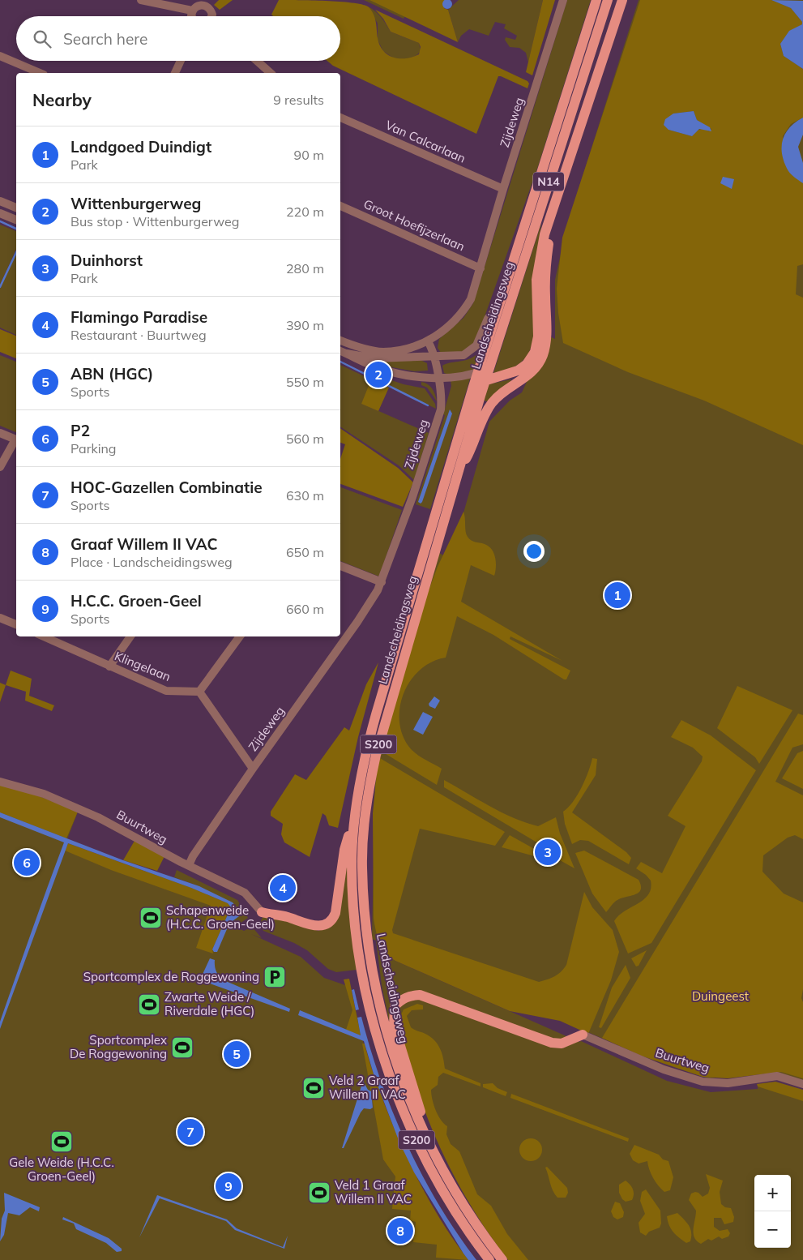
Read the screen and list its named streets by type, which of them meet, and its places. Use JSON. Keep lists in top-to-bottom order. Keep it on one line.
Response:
{"streets":{"main road":["N14","Landscheidingsweg","S200"],"street":["Zijdeweg","Van Calcarlaan","Groot Hoefijzerlaan","Klingelaan","Buurtweg"]},"crossings":[["Zijdeweg","Van Calcarlaan"],["Zijdeweg","Groot Hoefijzerlaan"],["Zijdeweg","Buurtweg"],["N14","Landscheidingsweg"]],"parks":["Duingeest"],"places":{"sports":["Schapenweide (H.C.C. Groen-Geel)","Zwarte Weide / Riverdale (HGC)","Sportcomplex De Roggewoning","Veld 2 Graaf Willem II VAC","Gele Weide (H.C.C. Groen-Geel)","Veld 1 Graaf Willem II VAC"],"parking":["Sportcomplex de Roggewoning"]},"page":{"search":"Search here","heading":["Nearby","9 results"],"list":[{"mark":"1","name":"Landgoed Duindigt","note":"Park","value":"90 m"},{"mark":"2","name":"Wittenburgerweg","note":"Bus stop · Wittenburgerweg","value":"220 m"},{"mark":"3","name":"Duinhorst","note":"Park","value":"280 m"},{"mark":"4","name":"Flamingo Paradise","note":"Restaurant · Buurtweg","value":"390 m"},{"mark":"5","name":"ABN (HGC)","note":"Sports","value":"550 m"},{"mark":"6","name":"P2","note":"Parking","value":"560 m"},{"mark":"7","name":"HOC-Gazellen Combinatie","note":"Sports","value":"630 m"},{"mark":"8","name":"Graaf Willem II VAC","note":"Place · Landscheidingsweg","value":"650 m"},{"mark":"9","name":"H.C.C. Groen-Geel","note":"Sports","value":"660 m"}],"pins":["2","1","3","6","4","5","7","9","8"],"map_buttons":["+","−"]}}
